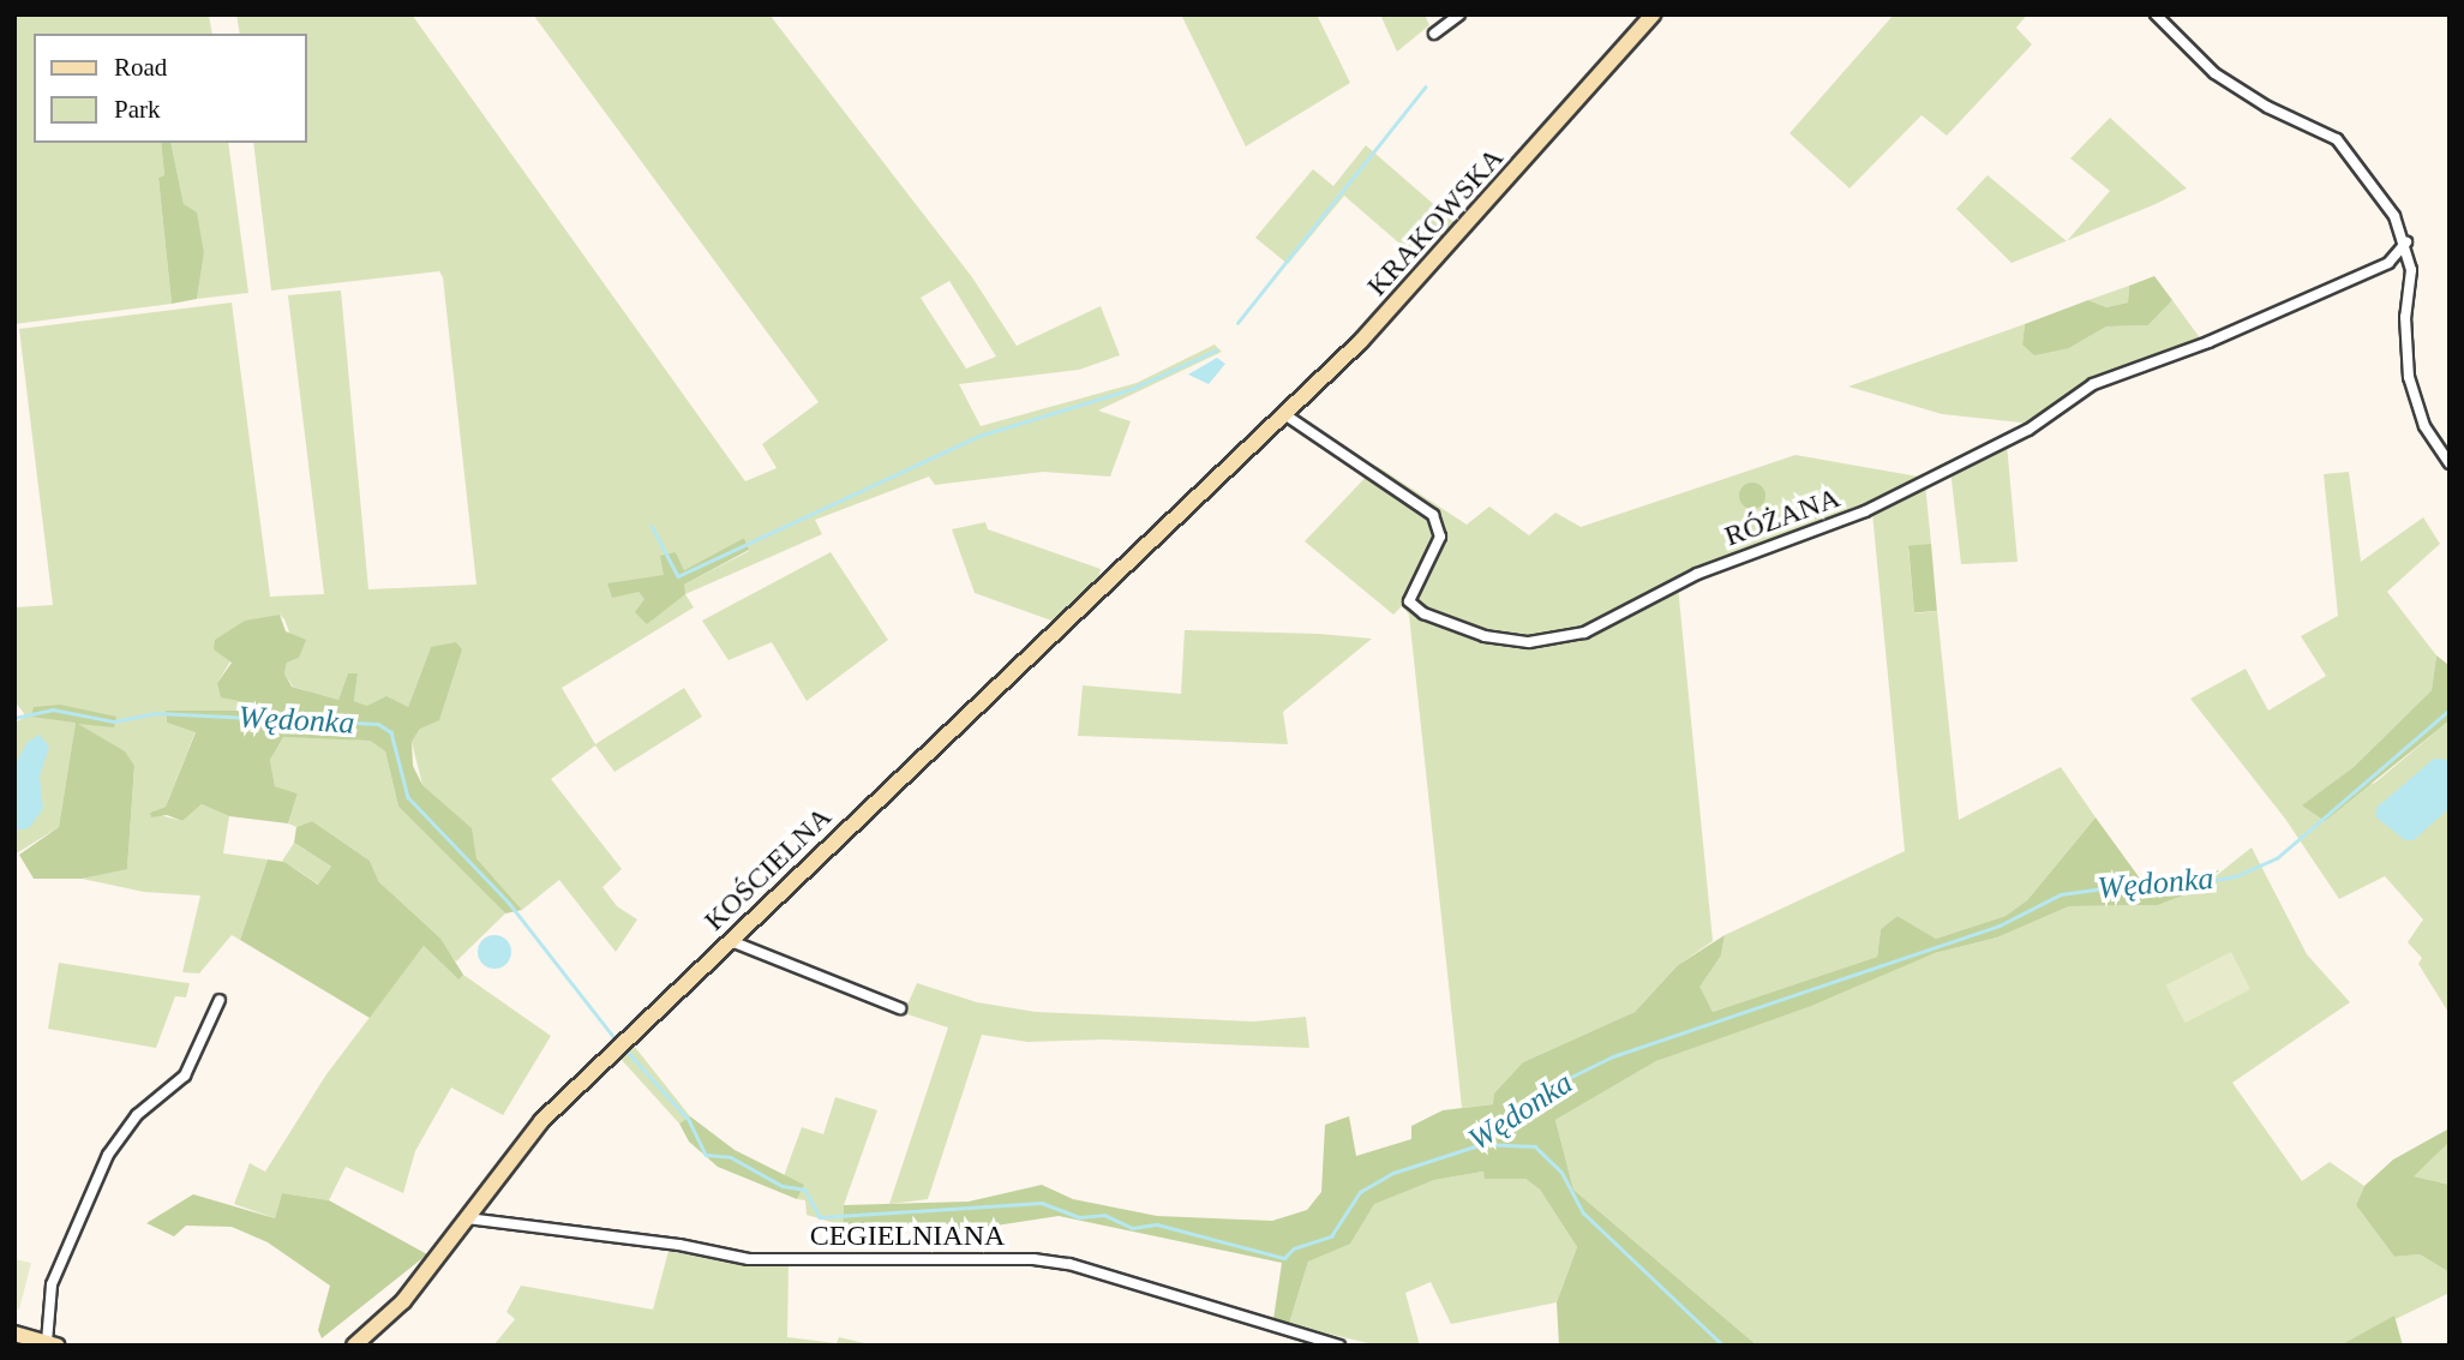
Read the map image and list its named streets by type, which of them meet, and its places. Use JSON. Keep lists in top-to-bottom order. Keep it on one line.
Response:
{"streets":{"street":["KRAKOWSKA","RÓŻANA","KOŚCIELNA","CEGIELNIANA"]},"crossings":[["KRAKOWSKA","RÓŻANA"],["KRAKOWSKA","KOŚCIELNA"],["KOŚCIELNA","CEGIELNIANA"]],"water":["Wędonka"],"legend":["Road","Park"]}
